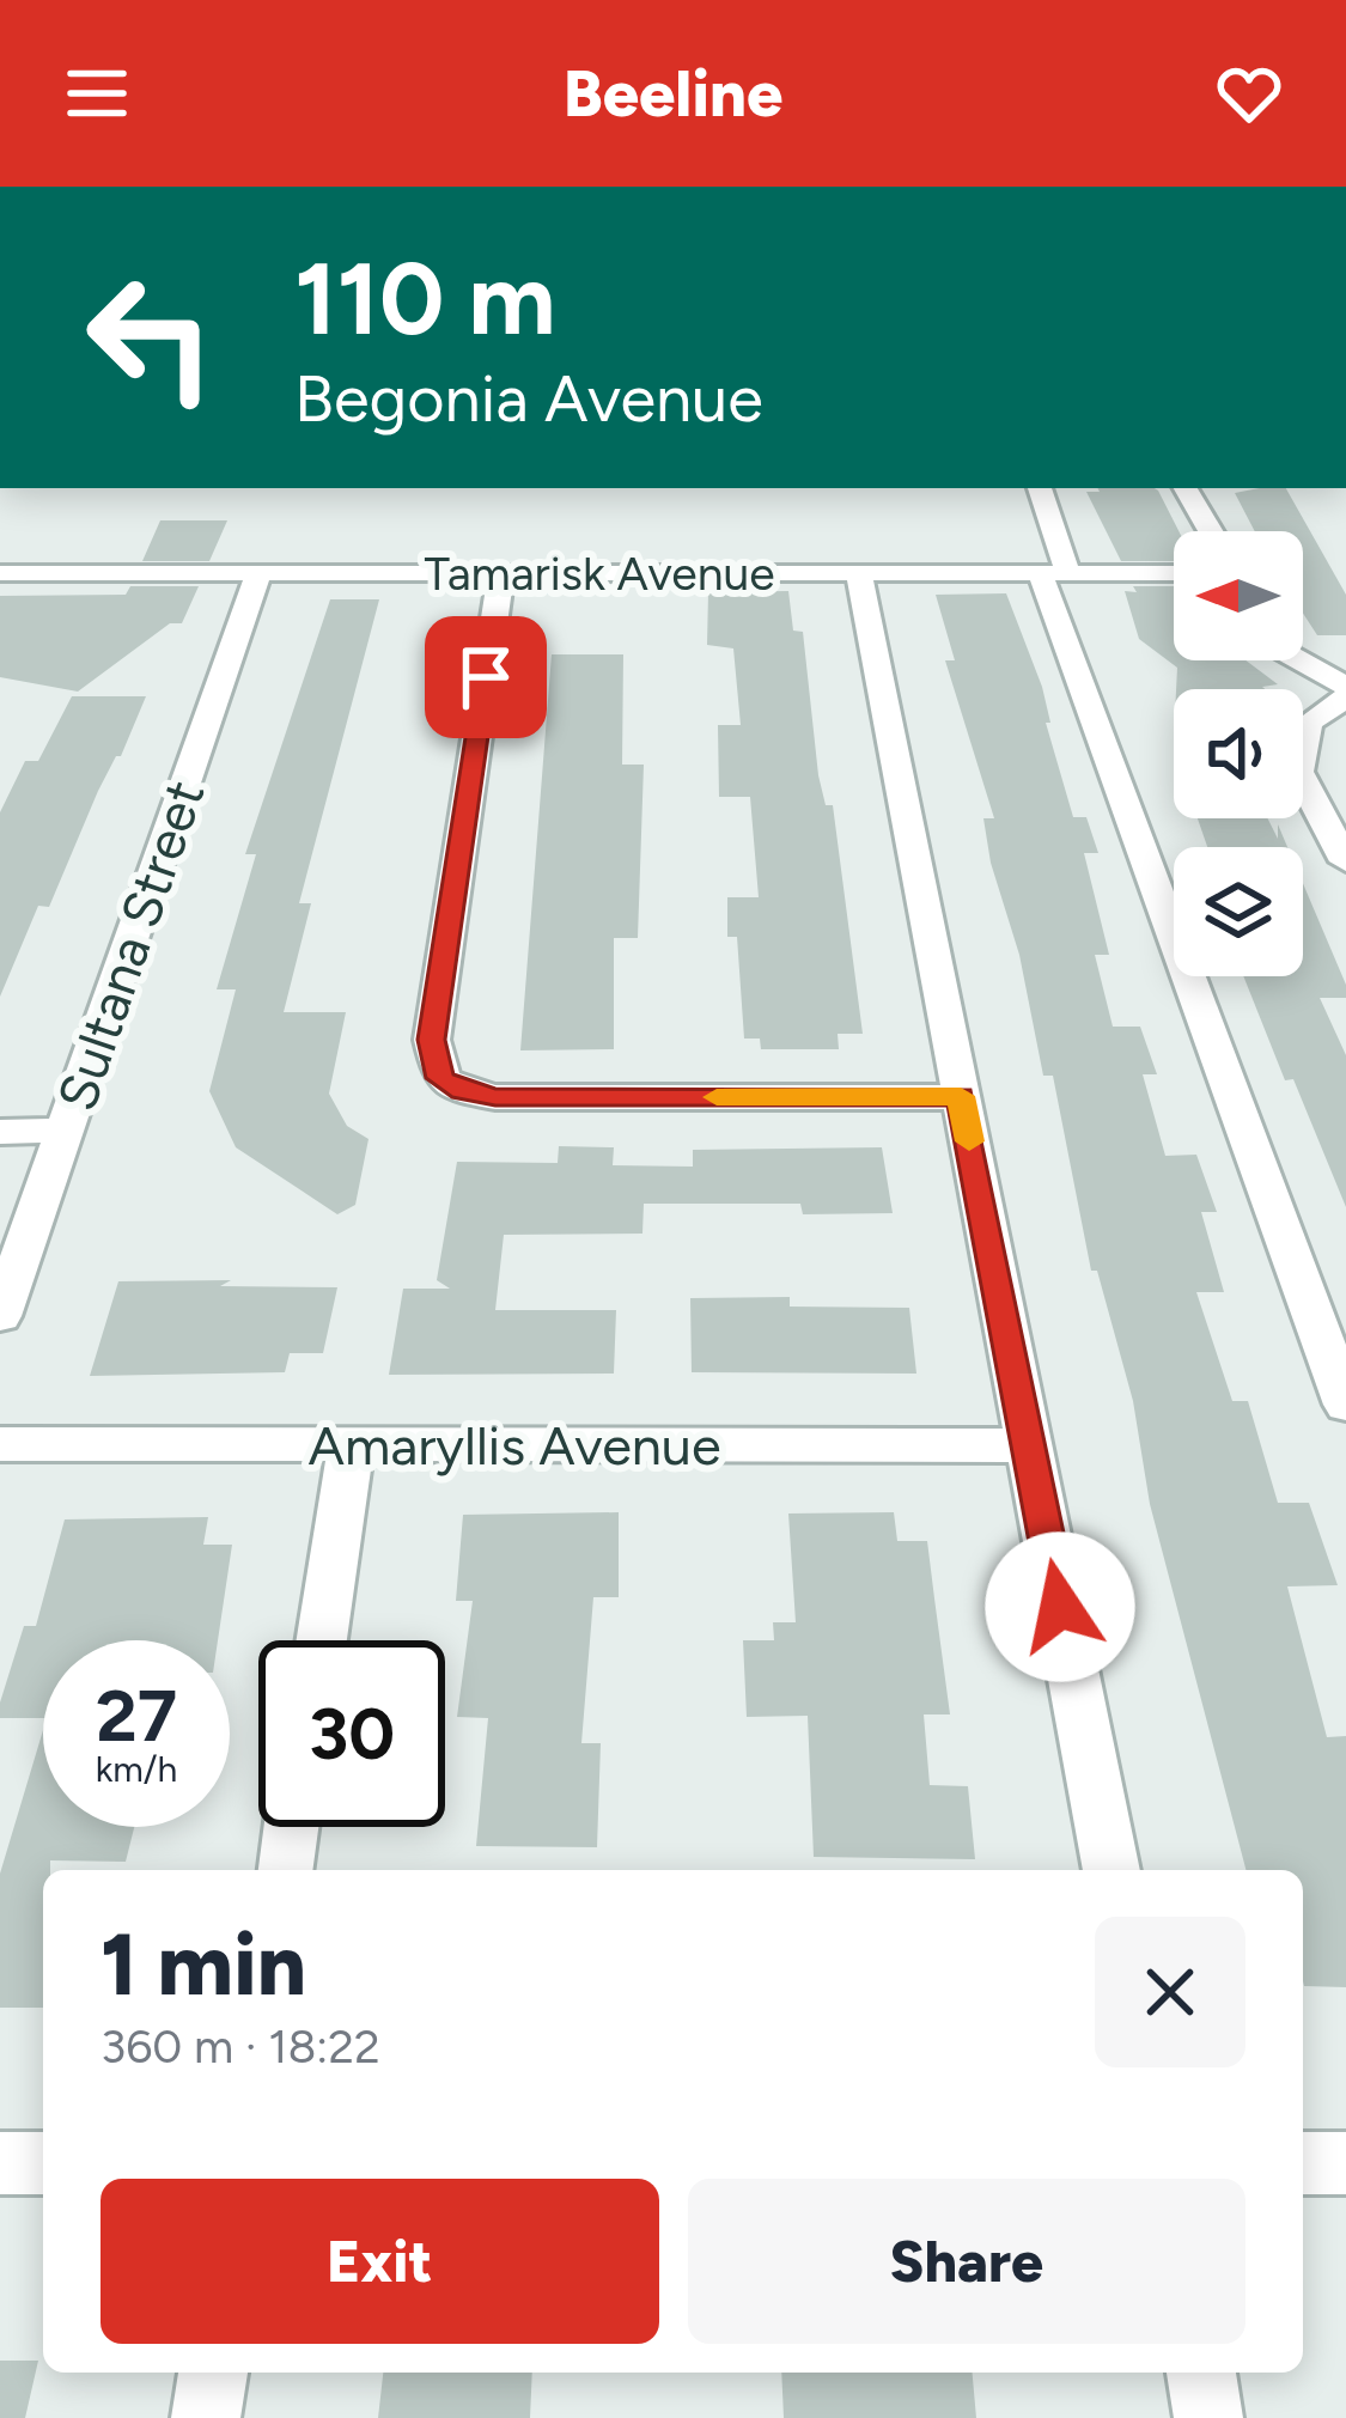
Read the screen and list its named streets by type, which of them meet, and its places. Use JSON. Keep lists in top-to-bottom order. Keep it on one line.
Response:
{"streets":{"street":["Tamarisk Avenue","Sultana Street","Amaryllis Avenue"]},"crossings":[["Tamarisk Avenue","Sultana Street"]],"north":"left","page":{"header":"Beeline","turn":["110 m","Begonia Avenue"],"speed":"27 km/h","limit":"30","heading":["1 min","360 m · 18:22"],"buttons":["Exit","Share"]}}
